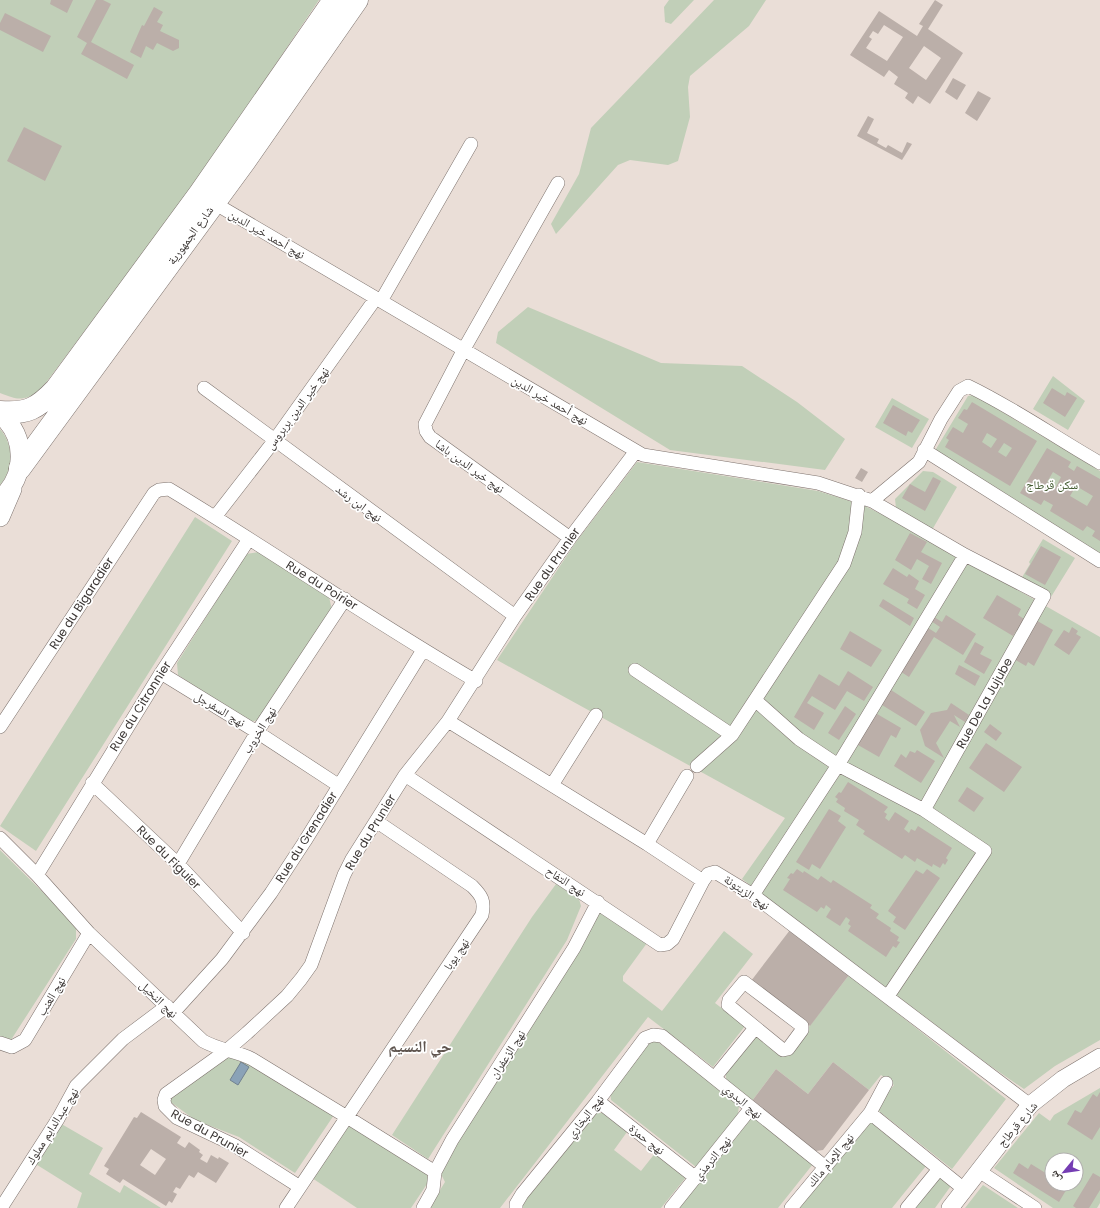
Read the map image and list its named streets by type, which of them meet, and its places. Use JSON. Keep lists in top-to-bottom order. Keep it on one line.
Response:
{"streets":{"highway":["شارع الجمهورية"],"street":["نهج أحمد خير الدين","نهج خير الدين بربروس","نهج خير الدين باشا","نهج ابن رشد","Rue du Prunier","Rue du Poirier","Rue du Bigaradier","Rue De La Jujube","Rue du Citronnier","نهج السفرجل","نهج الخروب","Rue du Grenadier","Rue du Figuier","نهج التفاح","نهج الزيتونة","نهج يوبا","نهج العنب","نهج النخيل","نهج الزعفران","نهج البدوي","نهج البخاري","شارع قرطاج","نهج عبدالدايم مملوك","نهج حمزة","نهج الترمذي","نهج الإمام مالك"]},"crossings":[["نهج أحمد خير الدين","شارع الجمهورية"],["نهج أحمد خير الدين","نهج خير الدين بربروس"],["نهج أحمد خير الدين","نهج خير الدين باشا"],["نهج أحمد خير الدين","Rue du Prunier"],["نهج أحمد خير الدين","Rue De La Jujube"],["نهج خير الدين بربروس","نهج ابن رشد"],["نهج خير الدين بربروس","Rue du Poirier"],["نهج خير الدين باشا","Rue du Prunier"],["نهج ابن رشد","Rue du Prunier"],["Rue du Prunier","Rue du Poirier"],["Rue du Prunier","نهج التفاح"],["Rue du Prunier","نهج يوبا"],["Rue du Prunier","نهج النخيل"],["Rue du Poirier","Rue du Bigaradier"],["Rue du Poirier","Rue du Citronnier"],["Rue du Poirier","نهج الخروب"],["Rue du Poirier","Rue du Grenadier"],["Rue du Citronnier","نهج السفرجل"],["Rue du Citronnier","Rue du Figuier"],["Rue du Citronnier","نهج النخيل"],["نهج السفرجل","نهج الخروب"],["نهج السفرجل","Rue du Grenadier"],["نهج الخروب","Rue du Figuier"],["Rue du Grenadier","Rue du Figuier"],["Rue du Grenadier","نهج النخيل"],["Rue du Grenadier","نهج عبدالدايم مملوك"],["نهج التفاح","نهج الزيتونة"],["نهج التفاح","نهج الزعفران"],["نهج الزيتونة","شارع قرطاج"],["نهج يوبا","نهج النخيل"],["نهج العنب","نهج النخيل"],["نهج النخيل","نهج عبدالدايم مملوك"],["نهج البدوي","نهج البخاري"],["نهج البدوي","نهج الترمذي"],["نهج البدوي","نهج الإمام مالك"],["نهج البخاري","نهج حمزة"],["نهج حمزة","نهج الترمذي"]],"districts":["حي النسيم"],"parks":["سكن قرطاج"],"north":"bottom left"}
